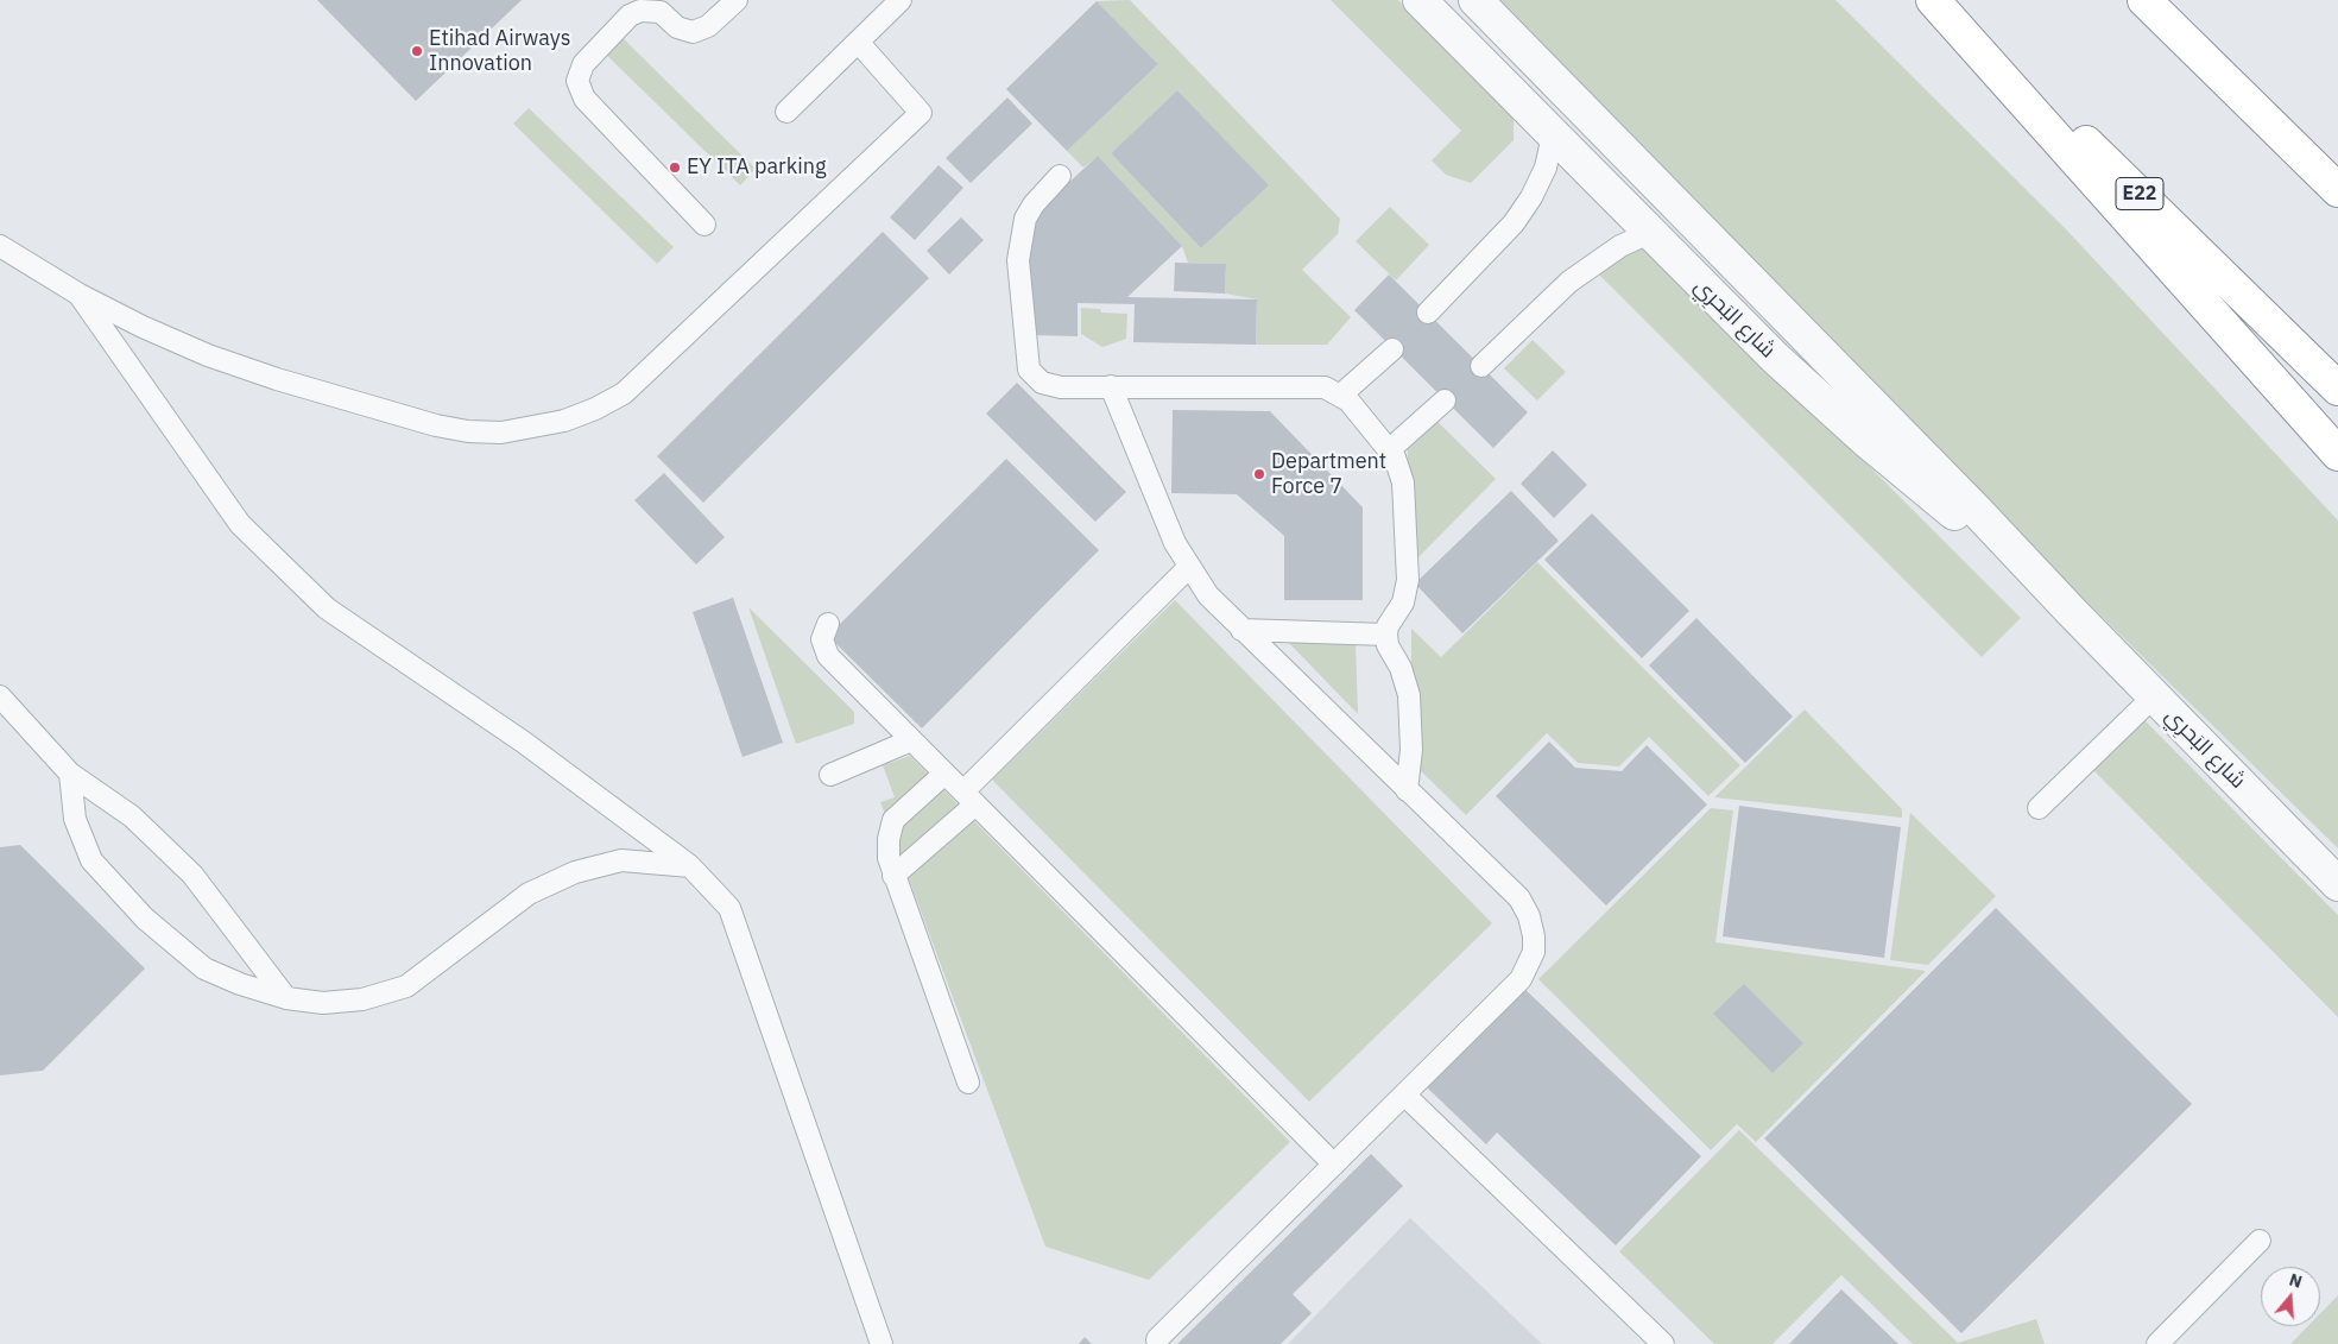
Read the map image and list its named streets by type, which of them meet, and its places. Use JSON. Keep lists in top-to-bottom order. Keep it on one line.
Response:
{"streets":{"highway":["E22"],"street":["شارع البَحرِي"]},"places":["Etihad Airways Innovation","EY ITA parking","Department Force 7"],"north":"top"}
